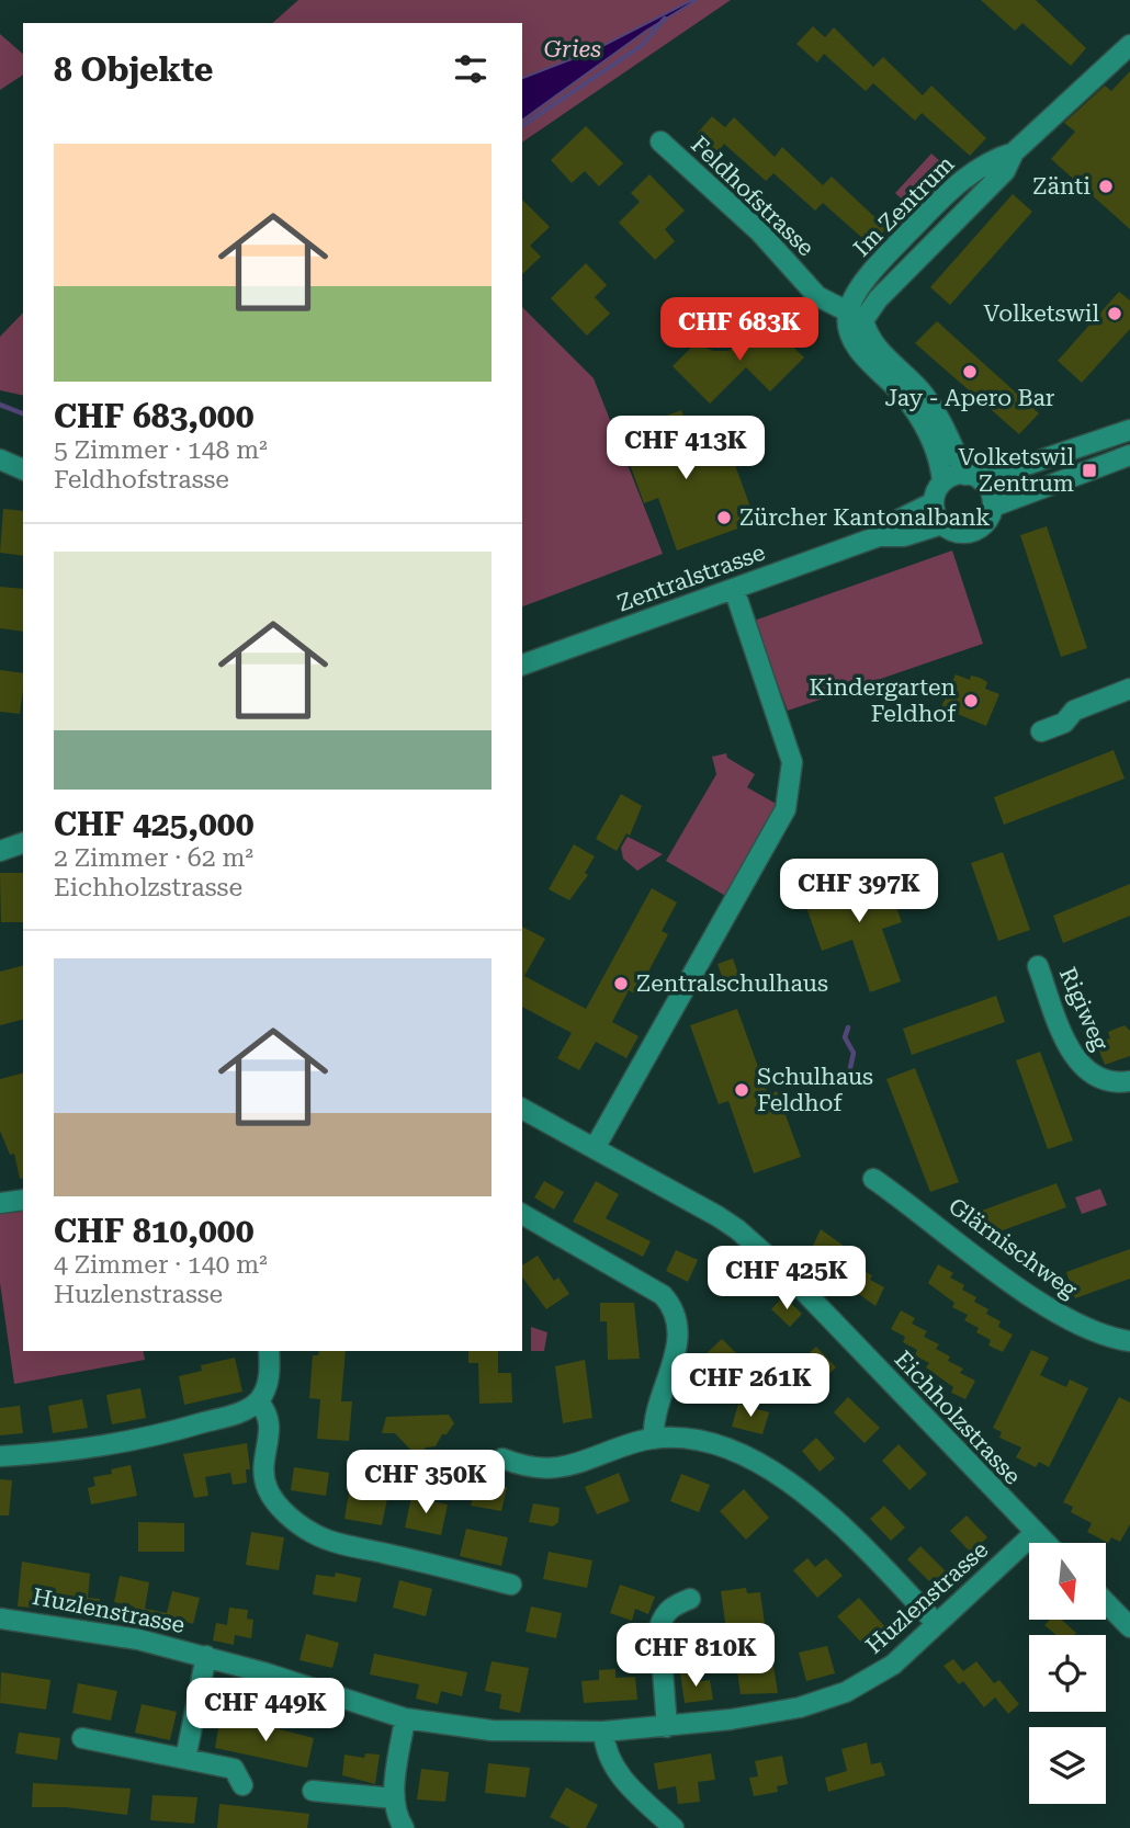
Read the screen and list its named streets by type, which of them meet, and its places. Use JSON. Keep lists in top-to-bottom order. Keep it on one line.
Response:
{"streets":{"street":["Feldhofstrasse","Im Zentrum","Zentralstrasse","Rigiweg","Glärnischweg","Eichholzstrasse","Huzlenstrasse"]},"crossings":[["Feldhofstrasse","Im Zentrum"],["Feldhofstrasse","Zentralstrasse"],["Eichholzstrasse","Huzlenstrasse"]],"parks":["Gries"],"places":{"other":["Zänti","Volketswil","Jay - Apero Bar","Zürcher Kantonalbank","Kindergarten Feldhof","Zentralschulhaus","Schulhaus Feldhof"],"transit":["Volketswil Zentrum"]},"north":"bottom","page":{"heading":"8 Objekte","list":[{"name":"CHF 683,000","note":"5 Zimmer · 148 m² · Feldhofstrasse"},{"name":"CHF 425,000","note":"2 Zimmer · 62 m² · Eichholzstrasse"},{"name":"CHF 810,000","note":"4 Zimmer · 140 m² · Huzlenstrasse"}],"price":["CHF 683K","CHF 413K","CHF 397K","CHF 425K","CHF 261K","CHF 350K","CHF 810K","CHF 449K"]}}
